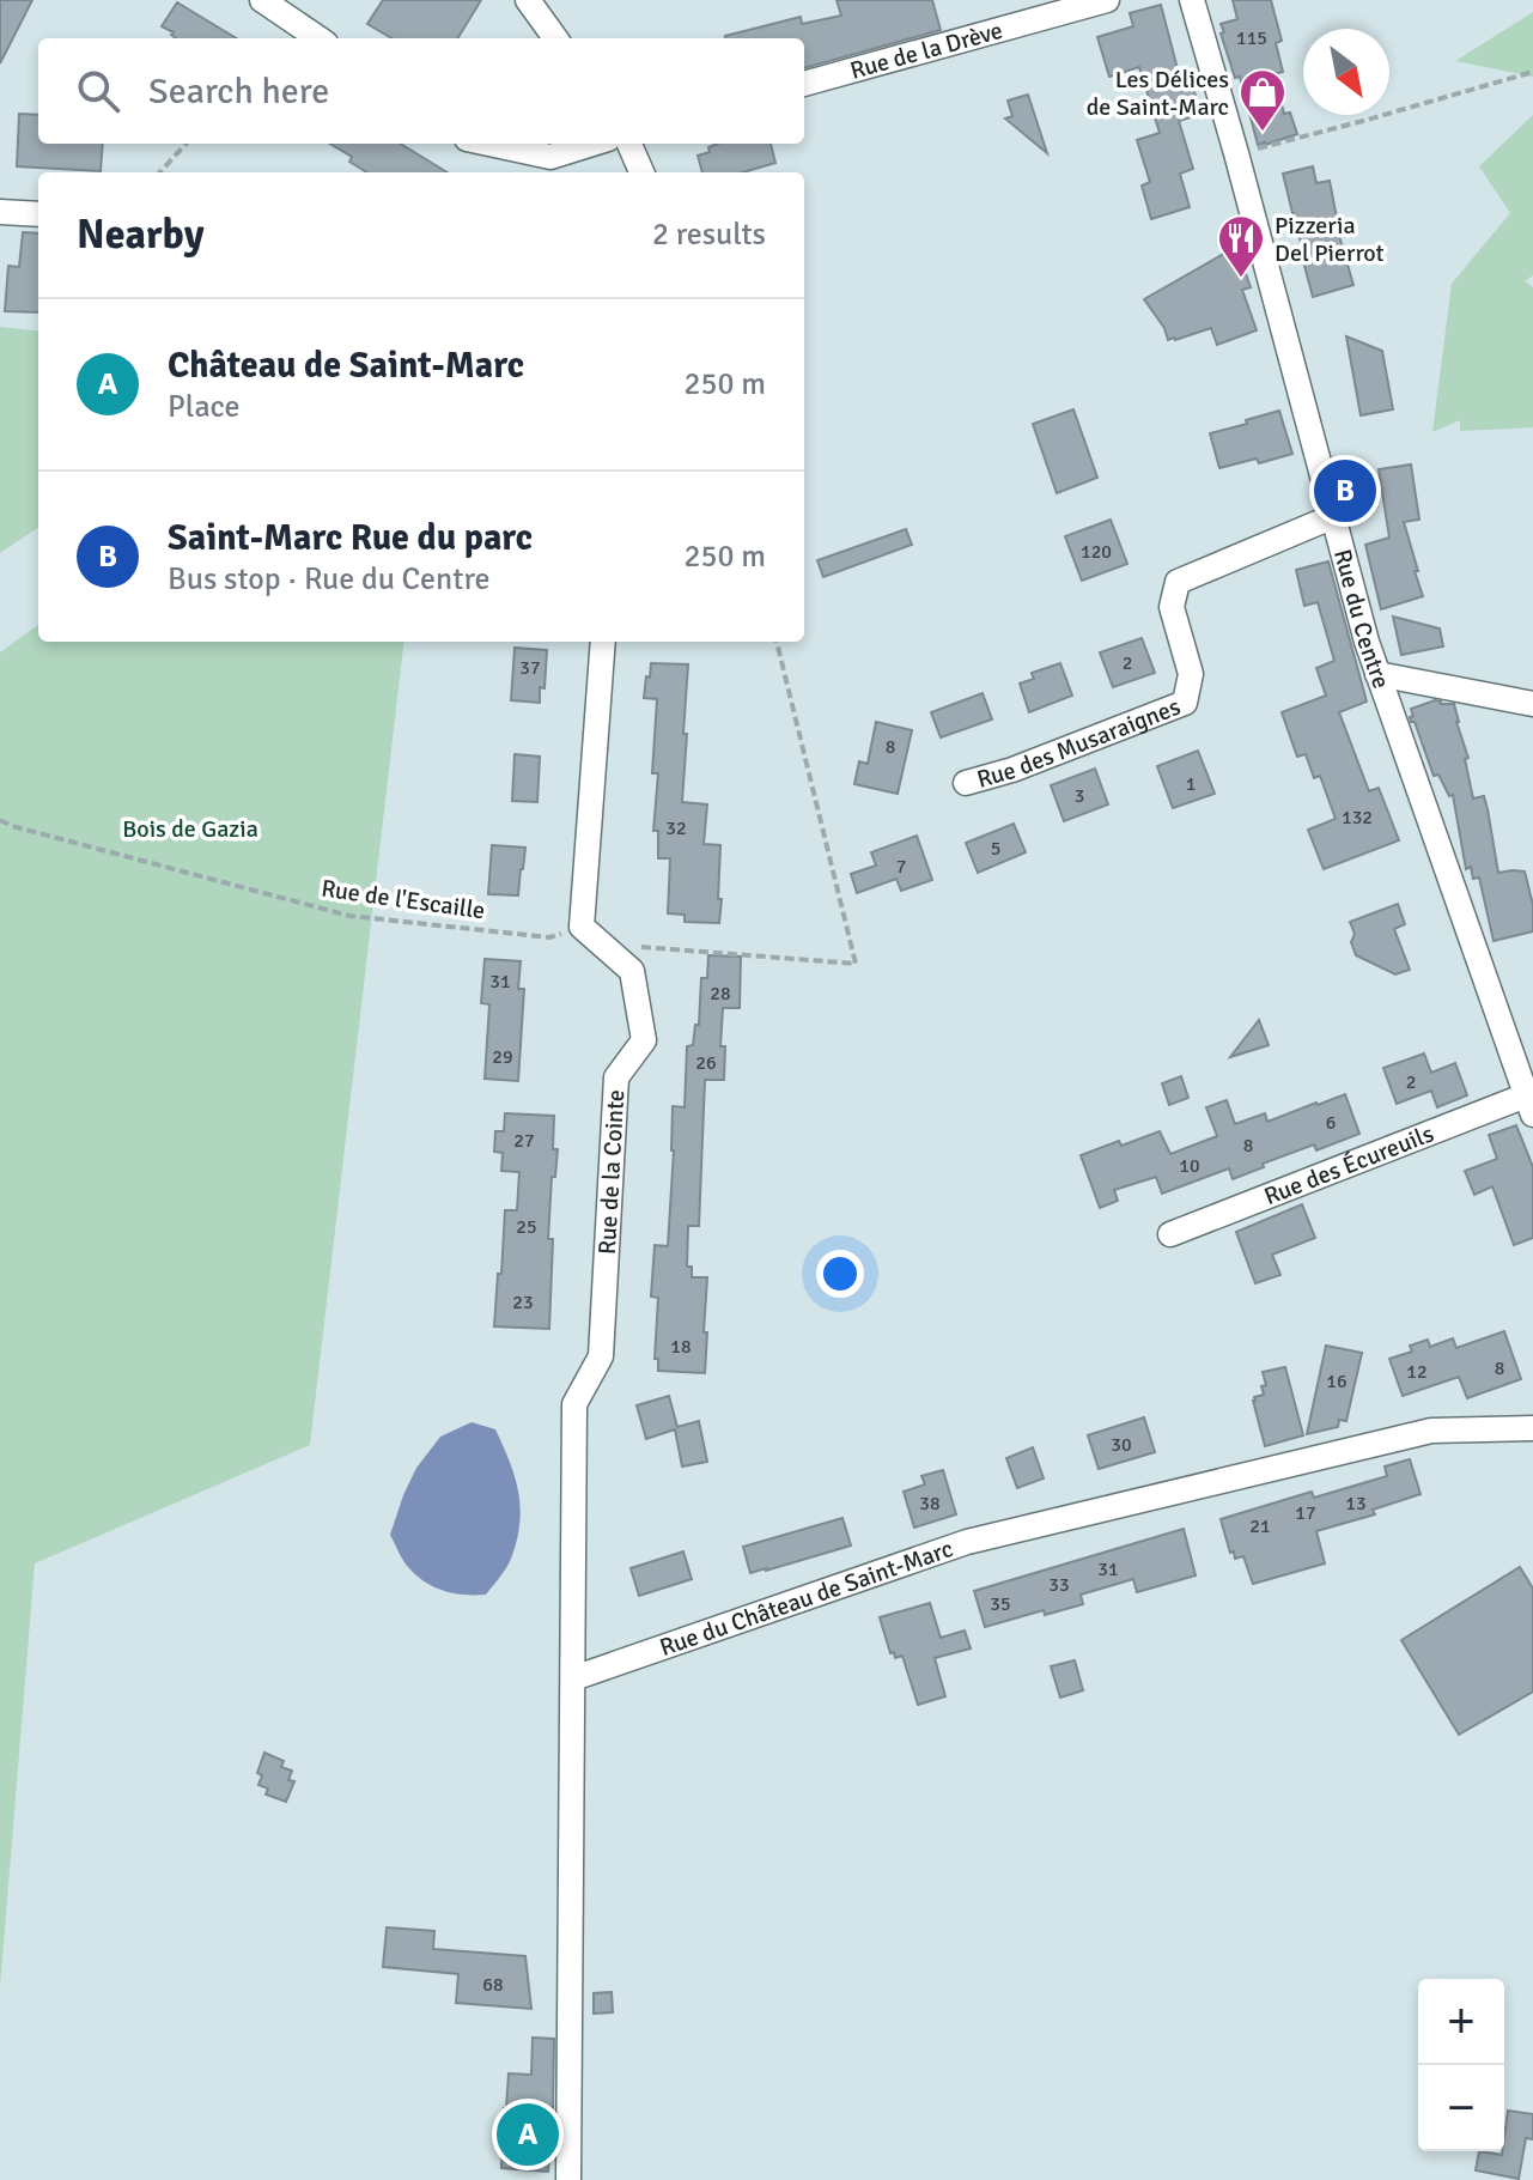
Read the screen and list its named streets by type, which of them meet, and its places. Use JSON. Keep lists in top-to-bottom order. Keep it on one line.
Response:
{"streets":{"street":["Rue de la Drève","Rue du Centre","Rue des Musaraignes","Rue des Écureuils","Rue de la Cointe","Rue du Château de Saint-Marc"],"path":["Rue de l'Escaille"]},"crossings":[["Rue du Centre","Rue des Musaraignes"],["Rue du Centre","Rue des Écureuils"],["Rue de l'Escaille","Rue de la Cointe"],["Rue de la Cointe","Rue du Château de Saint-Marc"]],"parks":["Bois de Gazia"],"places":{"shop":["Les Délices de Saint-Marc"],"restaurant":["Pizzeria Del Pierrot"]},"house_numbers":["115","120","2","37","8","1","3","132","32","5","7","31","28","29","26","2","6","27","8","10","25","23","18","8","12","16","30","38","13","17","21","31","33","35","68"],"north":"bottom right","page":{"search":"Search here","heading":["Nearby","2 results"],"list":[{"mark":"A","name":"Château de Saint-Marc","note":"Place","value":"250 m"},{"mark":"B","name":"Saint-Marc Rue du parc","note":"Bus stop · Rue du Centre","value":"250 m"}],"pins":["B","A"],"map_buttons":["+","−"]}}
